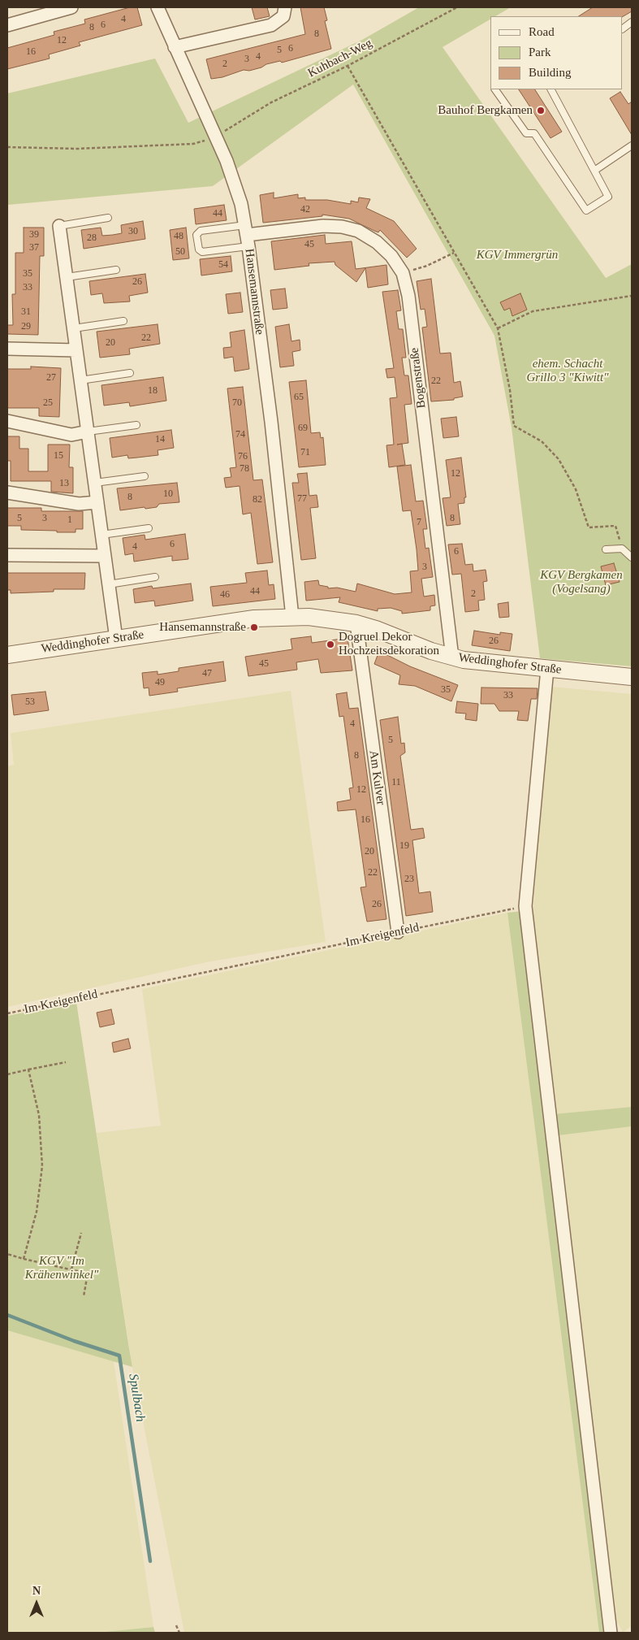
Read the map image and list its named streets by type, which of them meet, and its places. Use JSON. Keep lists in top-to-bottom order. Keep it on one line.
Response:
{"streets":{"street":["Hansemannstraße","Bogenstraße","Weddinghofer Straße","Am Kulver"],"path":["Kuhbach-Weg","Im Kreigenfeld"]},"crossings":[["Hansemannstraße","Bogenstraße"],["Hansemannstraße","Weddinghofer Straße"],["Bogenstraße","Weddinghofer Straße"],["Weddinghofer Straße","Am Kulver"],["Am Kulver","Im Kreigenfeld"]],"water":["Spulbach"],"parks":["KGV Immergrün","ehem. Schacht Grillo 3 \"Kiwitt\"","KGV Bergkamen (Vogelsang)","KGV \"Im Krähenwinkel\""],"places":["Bauhof Bergkamen","Hansemannstraße","Dogruel Dekor Hochzeitsdekoration"],"house_numbers":["4","6","8","8","12","6","5","16","4","3","2","42","44","30","39","48","28","45","37","50","54","35","26","33","31","29","22","20","27","22","18","65","25","70","69","74","14","71","15","76","78","12","13","10","8","77","82","5","3","8","1","7","6","4","6","3","44","2","46","26","45","47","49","35","33","53","4","5","8","11","12","16","19","20","22","23","26"],"legend":["Road","Park","Building"],"north":"top"}
